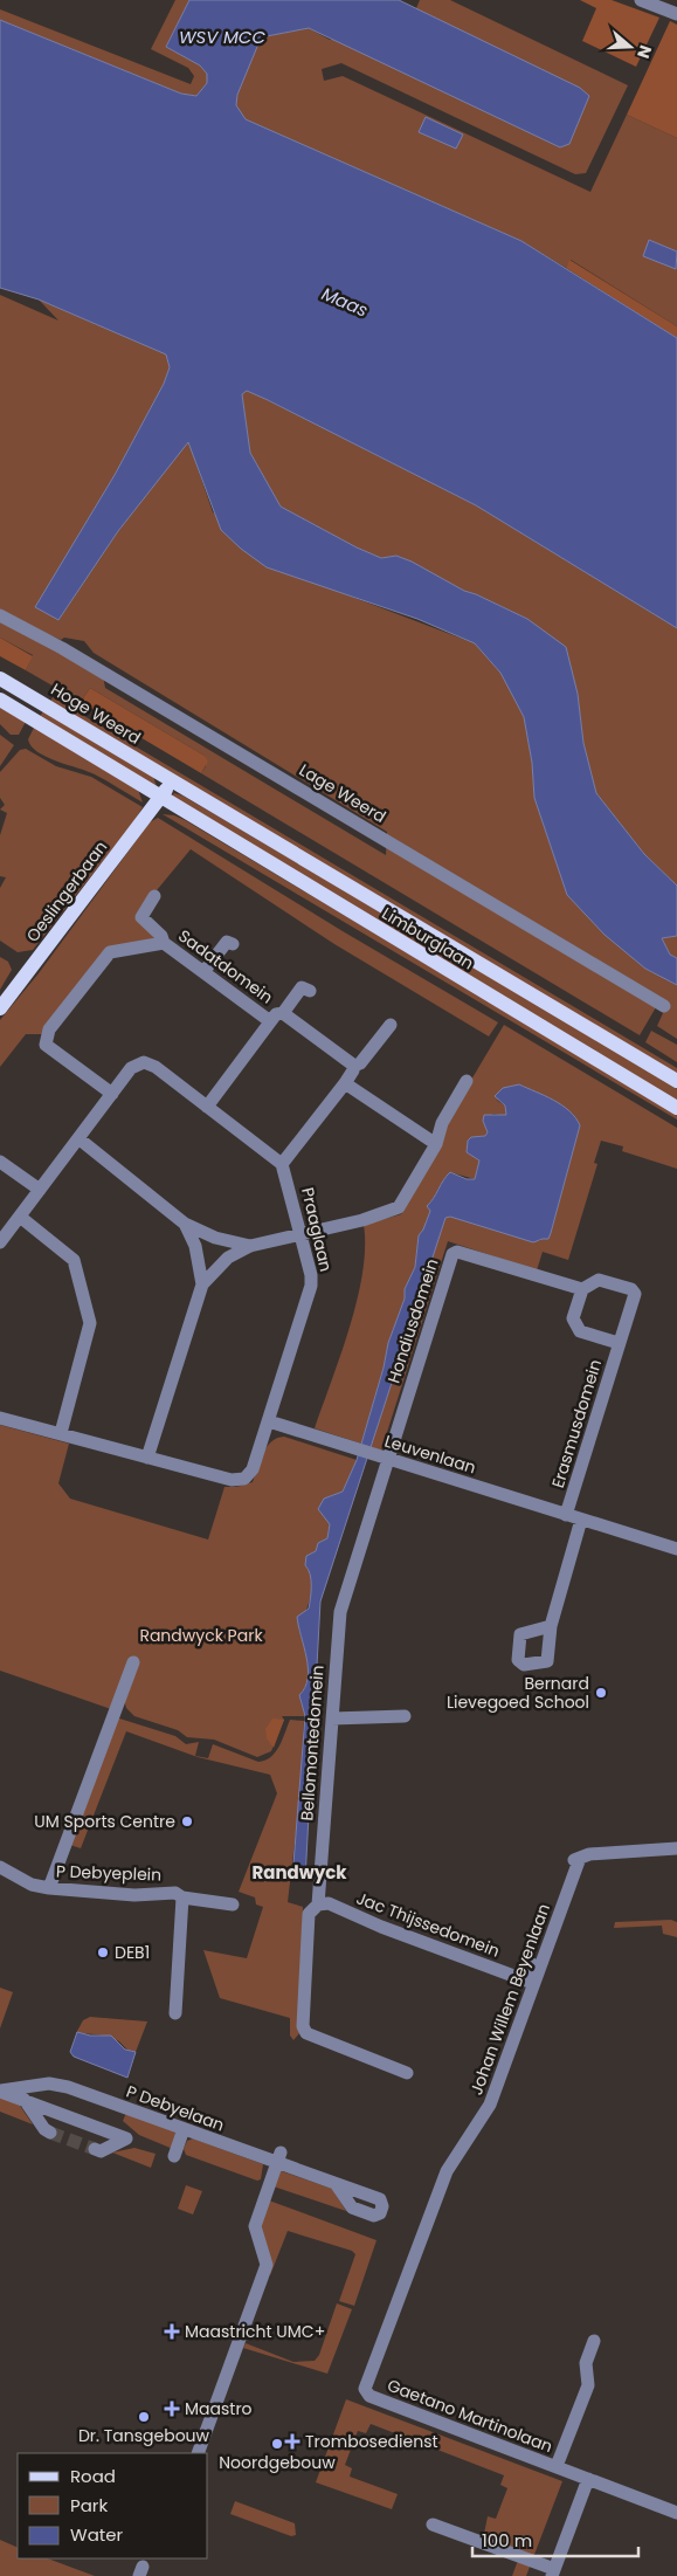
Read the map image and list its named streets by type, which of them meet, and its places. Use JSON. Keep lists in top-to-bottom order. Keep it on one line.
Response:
{"streets":{"main road":["Hoge Weerd","Oeslingerbaan","Limburglaan"],"street":["Lage Weerd","Sadatdomein","Praaglaan","Hondiusdomein","Erasmusdomein","Leuvenlaan","Bellomontedomein","P Debyeplein","Jac Thijssedomein","Johan Willem Beyenlaan","P Debyelaan","Gaetano Martinolaan"]},"crossings":[["Hoge Weerd","Oeslingerbaan"],["Hoge Weerd","Limburglaan"],["Oeslingerbaan","Limburglaan"],["Praaglaan","Leuvenlaan"],["Hondiusdomein","Erasmusdomein"],["Hondiusdomein","Leuvenlaan"],["Hondiusdomein","Bellomontedomein"],["Erasmusdomein","Leuvenlaan"],["Leuvenlaan","Bellomontedomein"],["Bellomontedomein","Jac Thijssedomein"],["Jac Thijssedomein","Johan Willem Beyenlaan"],["Johan Willem Beyenlaan","Gaetano Martinolaan"]],"districts":["Randwyck"],"water":["WSV MCC","Maas"],"parks":["Randwyck Park"],"places":{"other":["Bernard Lievegoed School","UM Sports Centre","DEB1","Dr. Tansgebouw","Noordgebouw"],"health":["Maastricht UMC+","Maastro","Trombosedienst"]},"legend":["Road","Park","Water"],"scale_bar":"100 m","north":"right"}
